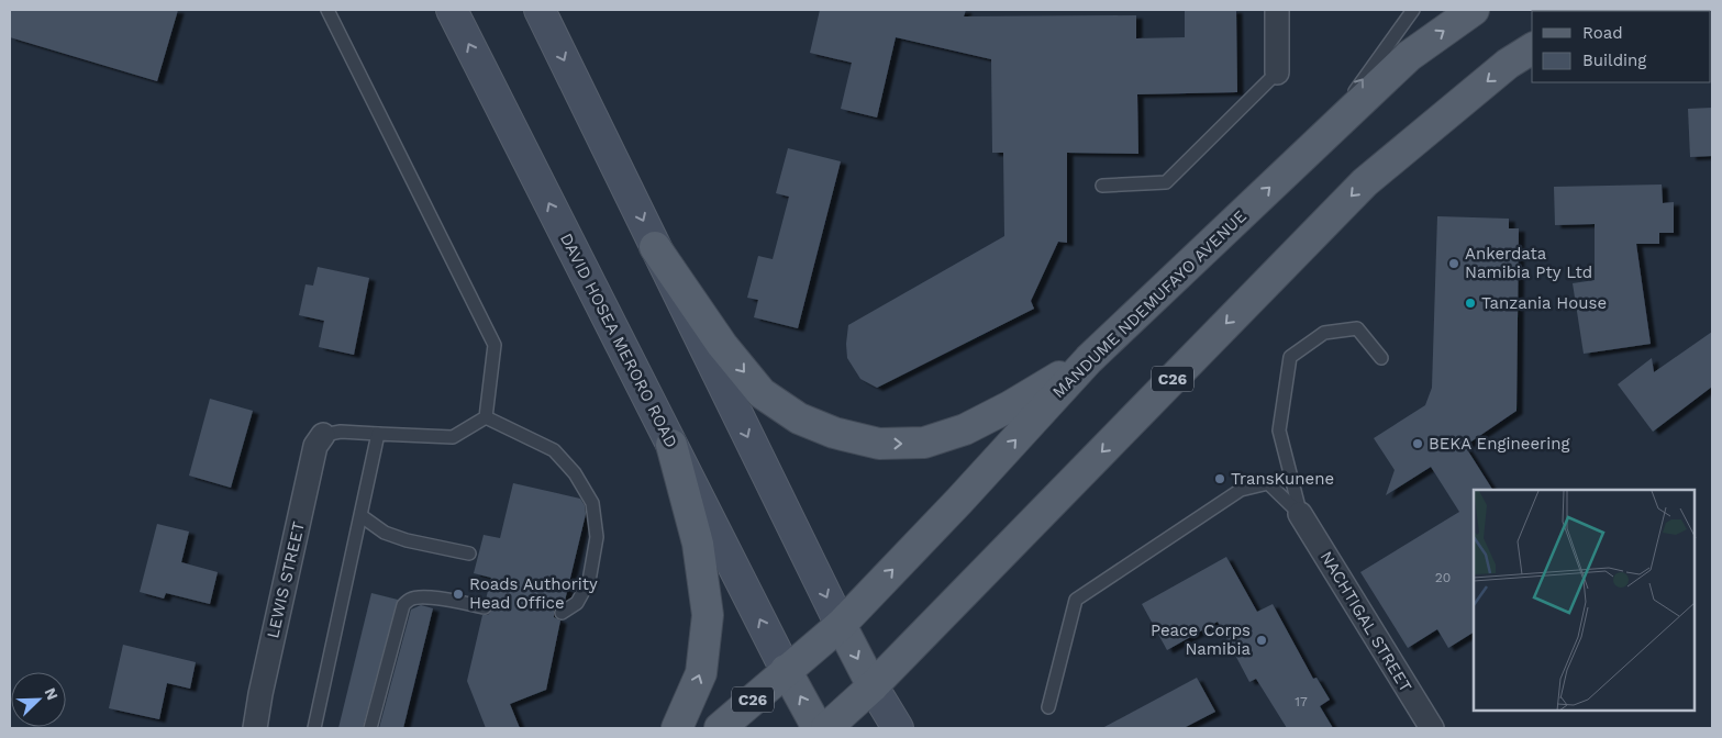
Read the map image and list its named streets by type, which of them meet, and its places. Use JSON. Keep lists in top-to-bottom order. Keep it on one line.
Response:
{"streets":{"main road":["MANDUME NDEMUFAYO AVENUE","DAVID HOSEA MERORO ROAD","C26"],"street":["LEWIS STREET","NACHTIGAL STREET"]},"crossings":[["MANDUME NDEMUFAYO AVENUE","DAVID HOSEA MERORO ROAD"]],"places":["Ankerdata Namibia Pty Ltd","Tanzania House","BEKA Engineering","TransKunene","Roads Authority Head Office","Peace Corps Namibia"],"house_numbers":["20","17"],"legend":["Road","Building"],"north":"top right"}
